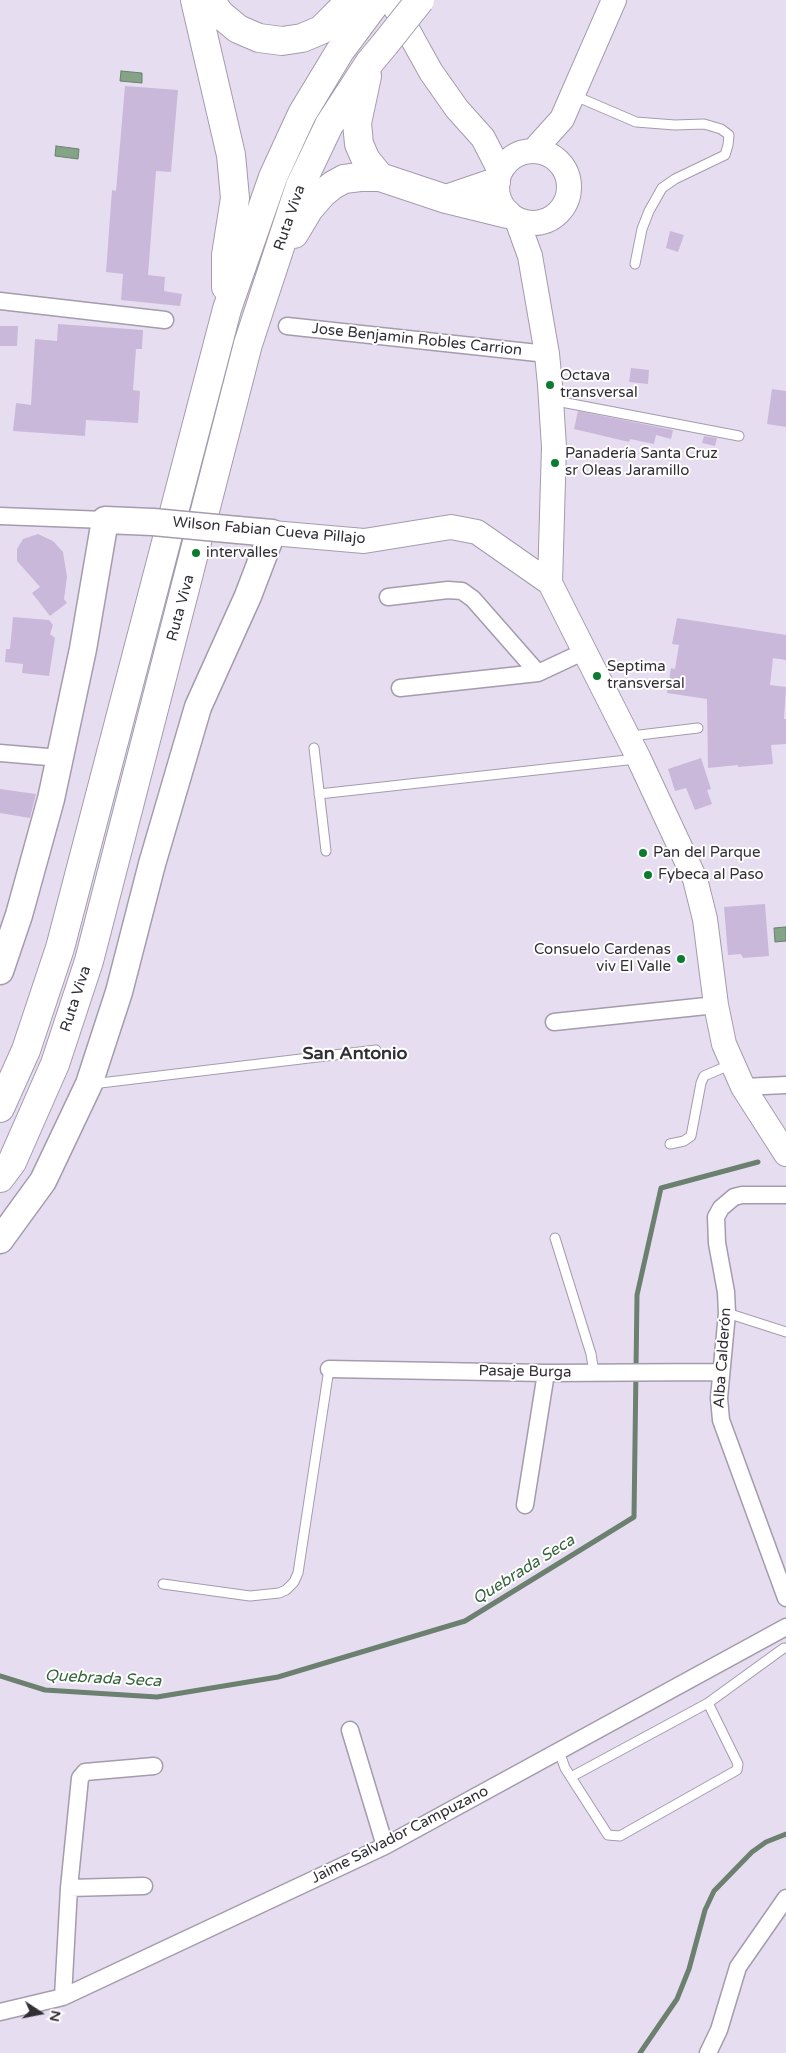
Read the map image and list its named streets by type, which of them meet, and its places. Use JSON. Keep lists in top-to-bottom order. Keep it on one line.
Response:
{"streets":{"highway":["Ruta Viva"],"main road":["Wilson Fabian Cueva Pillajo"],"street":["Jose Benjamin Robles Carrion","Alba Calderón","Pasaje Burga","Jaime Salvador Campuzano"]},"crossings":[["Alba Calderón","Pasaje Burga"]],"districts":["San Antonio"],"water":["Quebrada Seca"],"places":["Octava transversal","Panadería Santa Cruz sr Oleas Jaramillo","intervalles","Septima transversal","Pan del Parque","Fybeca al Paso","Consuelo Cardenas viv El Valle"],"north":"right"}
